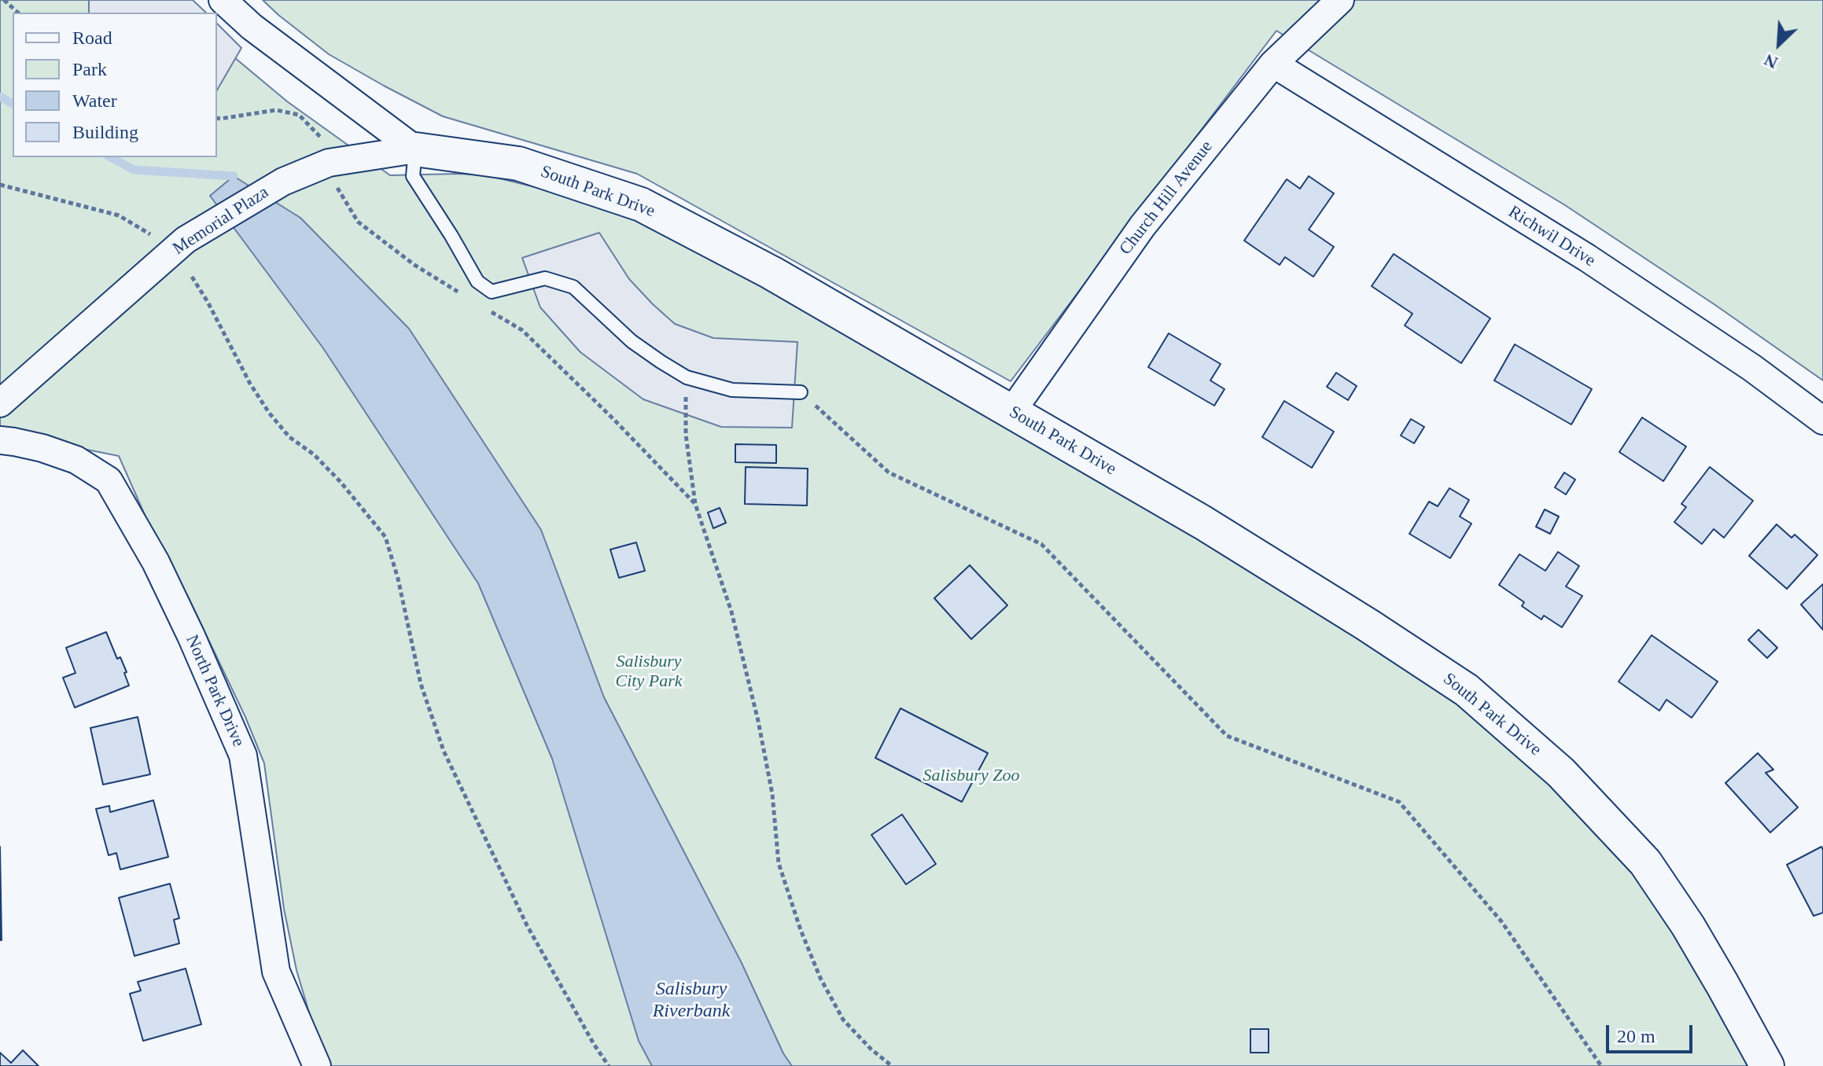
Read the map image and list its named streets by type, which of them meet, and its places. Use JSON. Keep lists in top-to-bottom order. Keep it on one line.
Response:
{"streets":{"street":["South Park Drive","Church Hill Avenue","Memorial Plaza","Richwil Drive","North Park Drive"]},"crossings":[["South Park Drive","Church Hill Avenue"],["South Park Drive","Memorial Plaza"],["Church Hill Avenue","Richwil Drive"]],"water":["Salisbury Riverbank"],"parks":["Salisbury City Park","Salisbury Zoo"],"legend":["Road","Park","Water","Building"],"scale_bar":"20 m","north":"bottom left"}
